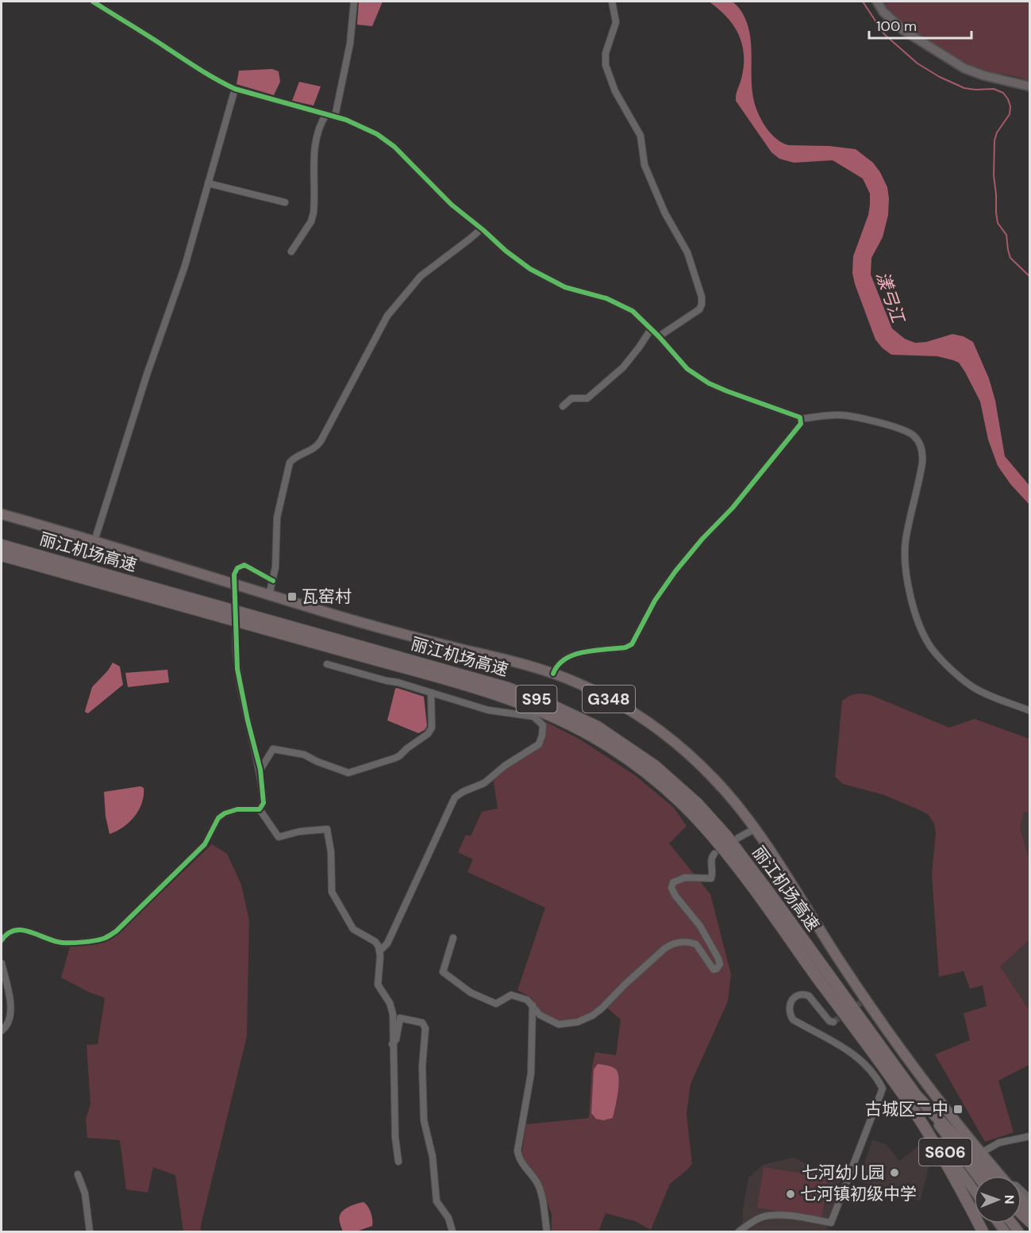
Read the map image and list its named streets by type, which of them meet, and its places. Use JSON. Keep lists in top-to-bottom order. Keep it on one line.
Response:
{"streets":{"highway":["丽江机场高速","S95","G348","S606"]},"crossings":[["丽江机场高速","S606"]],"water":["漾弓江"],"places":{"transit":["瓦窑村","古城区二中"],"other":["七河幼儿园","七河镇初级中学"]},"scale_bar":"100 m","north":"right"}
